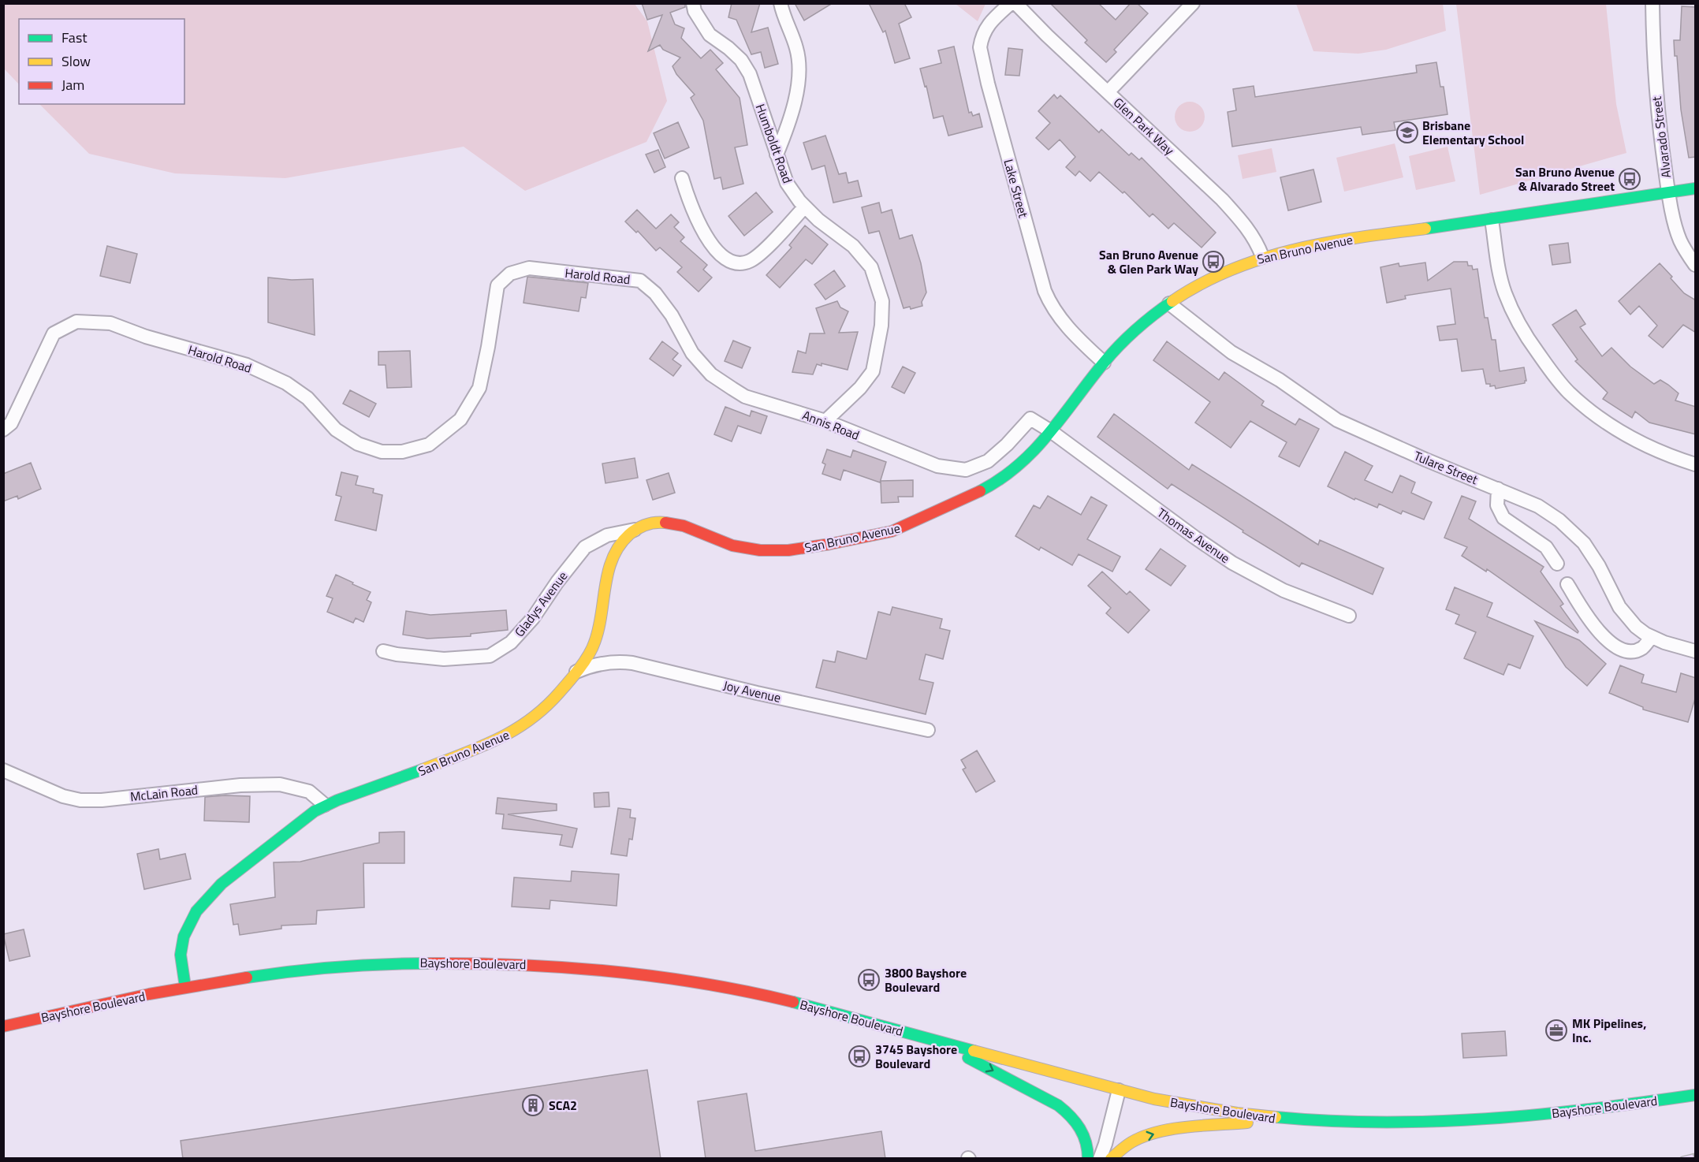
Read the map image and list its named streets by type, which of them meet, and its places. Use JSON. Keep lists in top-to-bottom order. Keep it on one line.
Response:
{"streets":{"main road":["San Bruno Avenue","Bayshore Boulevard"],"street":["Glen Park Way","Alvarado Street","Humboldt Road","Lake Street","Harold Road","Annis Road","Tulare Street","Thomas Avenue","Gladys Avenue","Joy Avenue","McLain Road"]},"crossings":[["Glen Park Way","San Bruno Avenue"],["Alvarado Street","San Bruno Avenue"],["Humboldt Road","Annis Road"],["Lake Street","San Bruno Avenue"],["San Bruno Avenue","Annis Road"],["San Bruno Avenue","Tulare Street"],["San Bruno Avenue","Thomas Avenue"],["San Bruno Avenue","Gladys Avenue"],["San Bruno Avenue","Joy Avenue"],["San Bruno Avenue","McLain Road"],["San Bruno Avenue","Bayshore Boulevard"],["Harold Road","Annis Road"],["Annis Road","Thomas Avenue"]],"places":{"school or university":["Brisbane Elementary School"],"bus stop":["San Bruno Avenue & Alvarado Street","San Bruno Avenue & Glen Park Way","3800 Bayshore Boulevard","3745 Bayshore Boulevard"],"office":["MK Pipelines, Inc."],"building":["SCA2"]},"legend":["Fast","Slow","Jam"]}
